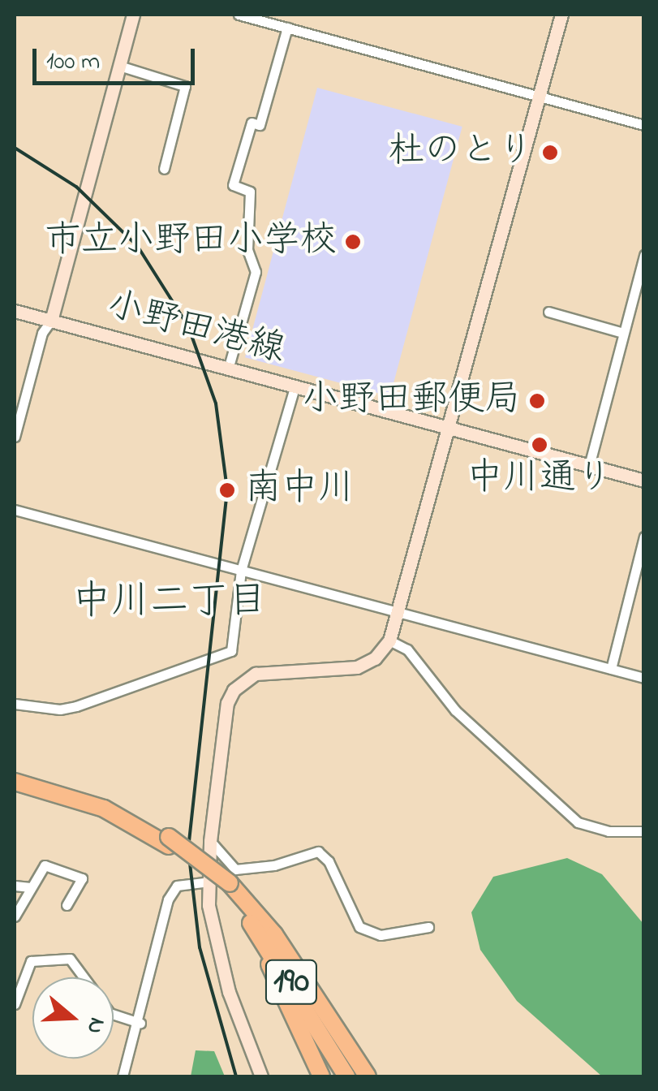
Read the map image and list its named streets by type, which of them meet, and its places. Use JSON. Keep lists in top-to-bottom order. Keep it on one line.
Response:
{"streets":{"highway":["190"],"street":["小野田港線"]},"districts":["中川二丁目"],"places":["杜のとり","市立小野田小学校","小野田郵便局","中川通り","南中川"],"scale_bar":"100 m","north":"right"}
